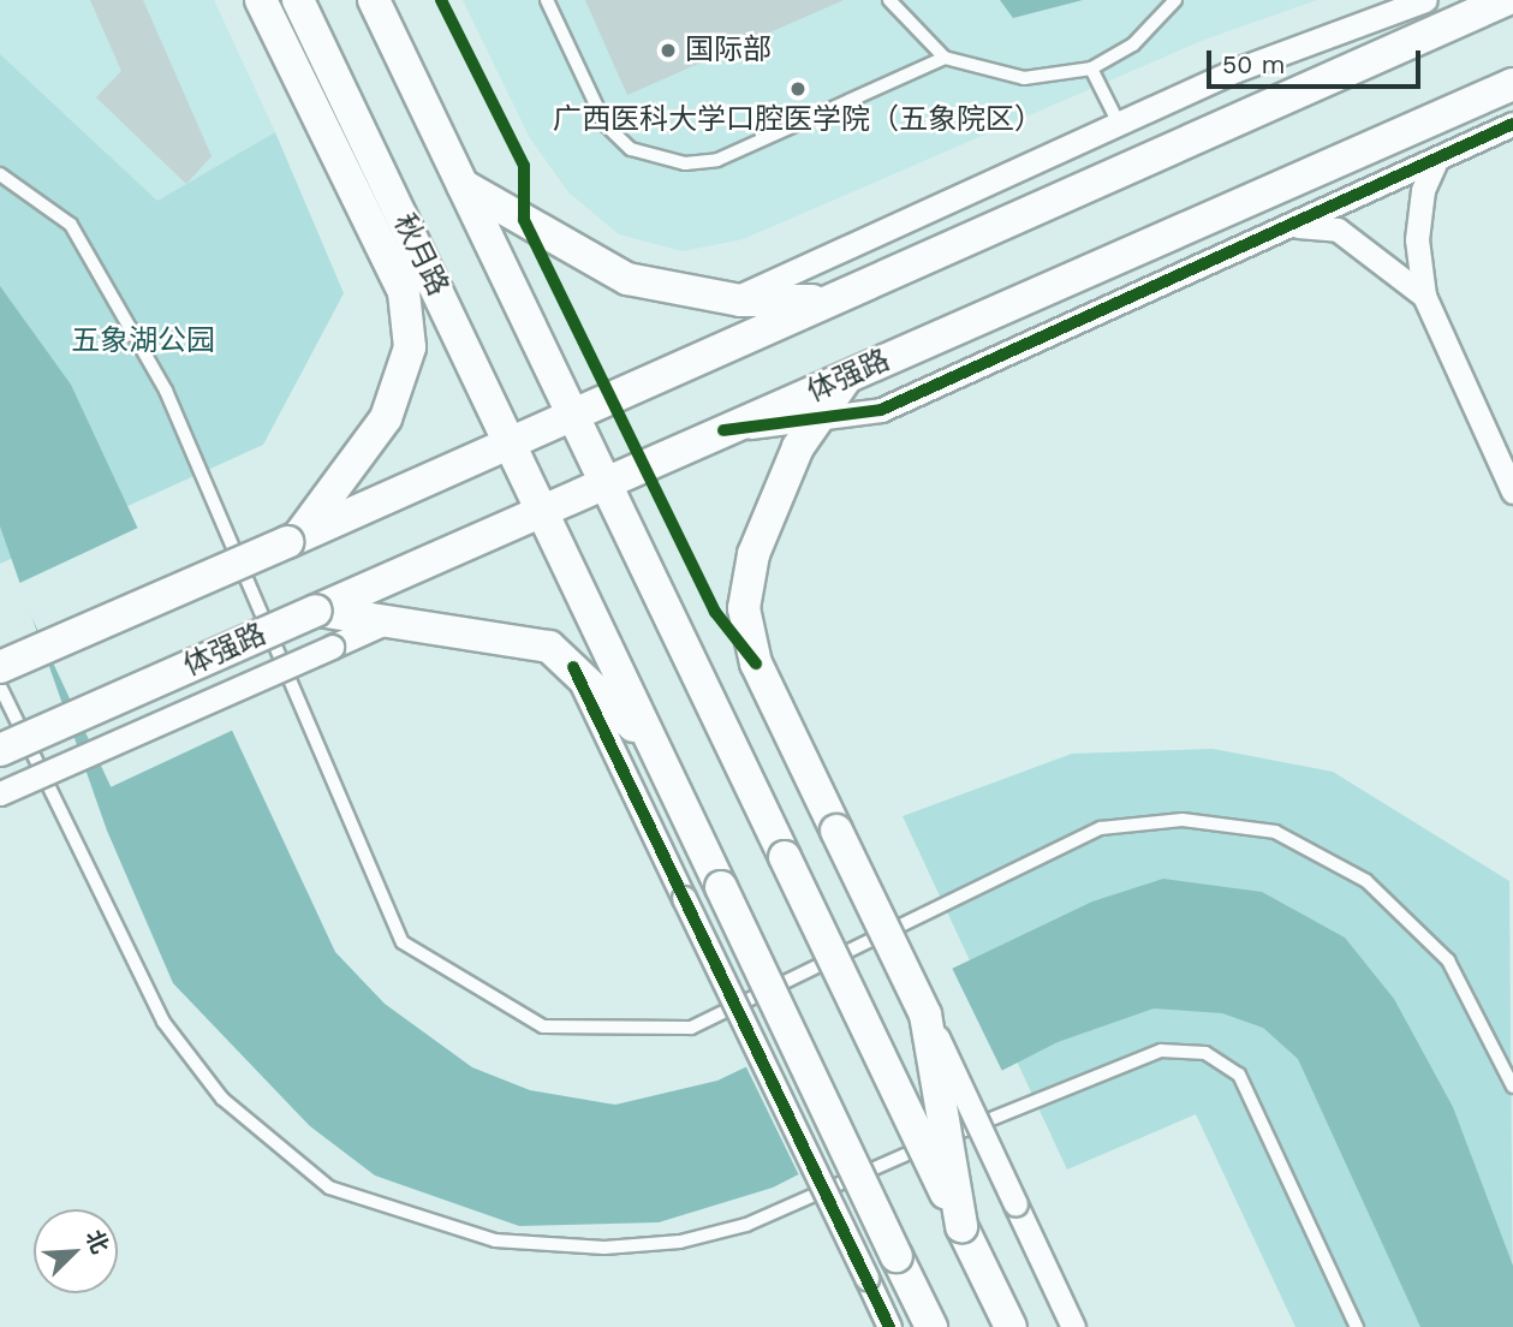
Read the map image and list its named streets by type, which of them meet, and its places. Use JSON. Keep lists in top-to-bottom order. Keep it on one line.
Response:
{"streets":{"main road":["秋月路","体强路"]},"crossings":[["秋月路","体强路"]],"parks":["五象湖公园"],"places":["国际部","广西医科大学口腔医学院（五象院区）"],"scale_bar":"50 m","north":"top right"}
